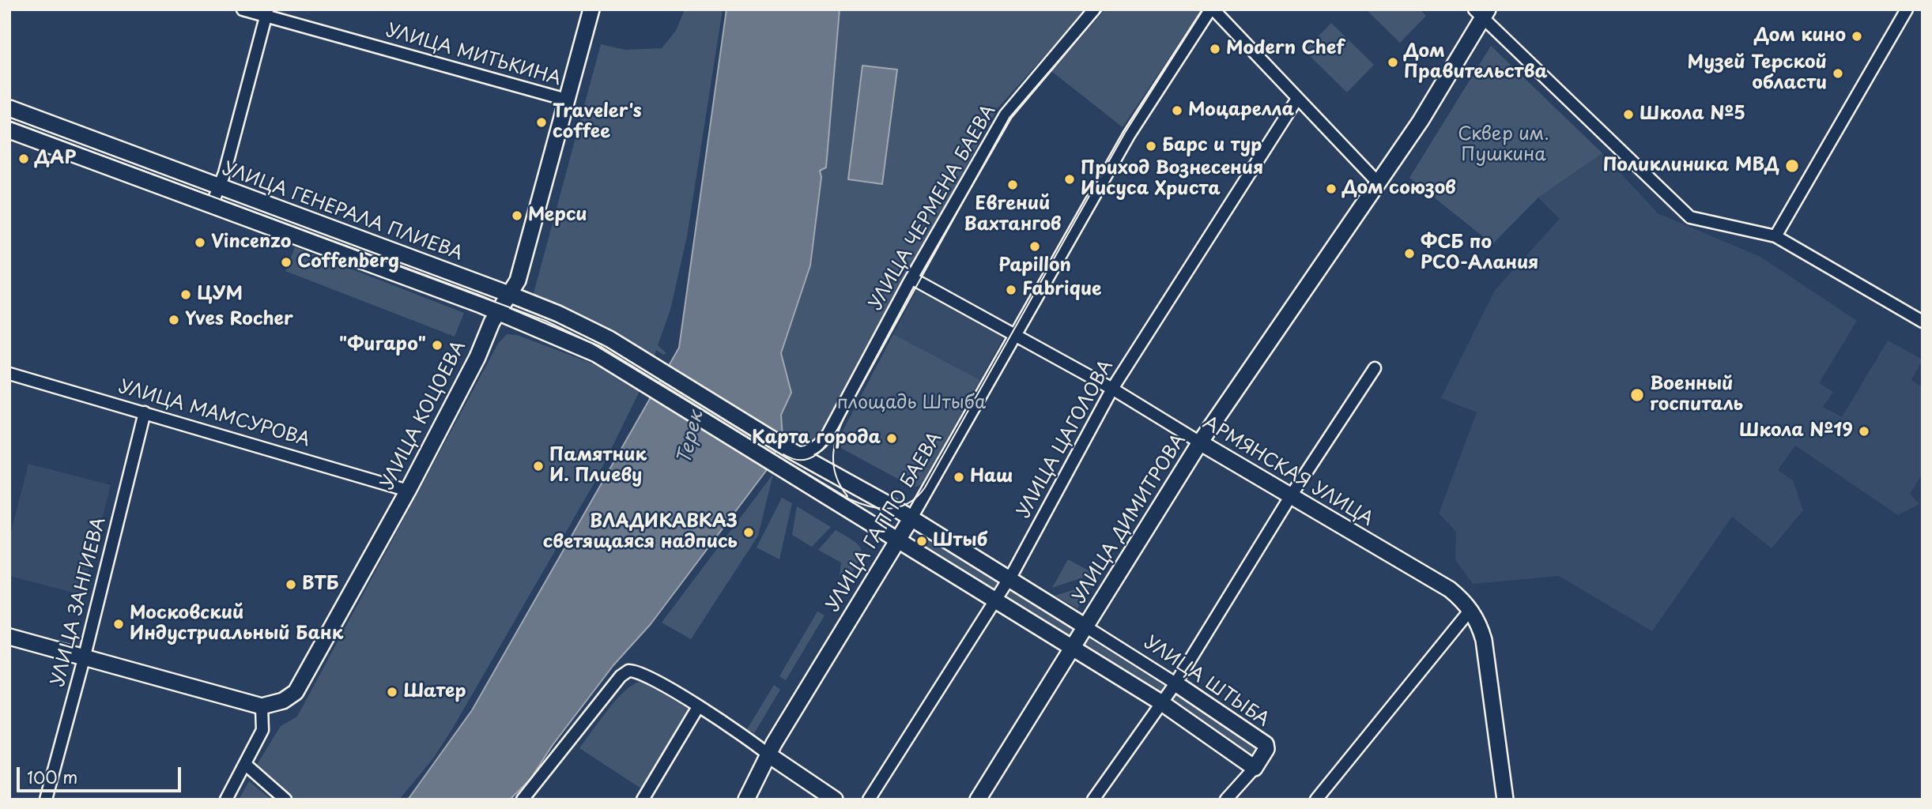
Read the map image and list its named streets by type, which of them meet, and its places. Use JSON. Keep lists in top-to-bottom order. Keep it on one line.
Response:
{"streets":{"main road":["УЛИЦА ГЕНЕРАЛА ПЛИЕВА","УЛИЦА КОЦОЕВА","АРМЯНСКАЯ УЛИЦА","УЛИЦА ДИМИТРОВА","УЛИЦА ГАППО БАЕВА","УЛИЦА ШТЫБА"],"street":["УЛИЦА МИТЬКИНА","УЛИЦА ЧЕРМЕНА БАЕВА","УЛИЦА МАМСУРОВА","УЛИЦА ЦАГОЛОВА","УЛИЦА ЗАНГИЕВА"]},"crossings":[["УЛИЦА МИТЬКИНА","УЛИЦА КОЦОЕВА"],["УЛИЦА ЧЕРМЕНА БАЕВА","УЛИЦА ГЕНЕРАЛА ПЛИЕВА"],["УЛИЦА ЧЕРМЕНА БАЕВА","АРМЯНСКАЯ УЛИЦА"],["УЛИЦА ЧЕРМЕНА БАЕВА","УЛИЦА ШТЫБА"],["УЛИЦА ГЕНЕРАЛА ПЛИЕВА","УЛИЦА КОЦОЕВА"],["УЛИЦА ГЕНЕРАЛА ПЛИЕВА","УЛИЦА ГАППО БАЕВА"],["УЛИЦА ГЕНЕРАЛА ПЛИЕВА","УЛИЦА ШТЫБА"],["УЛИЦА МАМСУРОВА","УЛИЦА КОЦОЕВА"],["УЛИЦА МАМСУРОВА","УЛИЦА ЗАНГИЕВА"],["УЛИЦА ЦАГОЛОВА","АРМЯНСКАЯ УЛИЦА"],["УЛИЦА ЦАГОЛОВА","УЛИЦА ШТЫБА"],["АРМЯНСКАЯ УЛИЦА","УЛИЦА ДИМИТРОВА"],["АРМЯНСКАЯ УЛИЦА","УЛИЦА ГАППО БАЕВА"],["УЛИЦА ДИМИТРОВА","УЛИЦА ШТЫБА"],["УЛИЦА ГАППО БАЕВА","УЛИЦА ШТЫБА"]],"water":["Терек"],"parks":["Сквер им. Пушкина","площадь Штыба"],"places":["Дом кино","Modern Chef","Дом Правительства","Музей Терской области","Моцарелла","Школа №5","Traveler's coffee","Барс и тур","ДАР","Поликлиника МВД","Приход Вознесения Иисуса Христа","Евгений Вахтангов","Дом союзов","Мерси","Vincenzo","Papillon","ФСБ по РСО-Алания","Coffenberg","Fabrique","ЦУМ","Yves Rocher","\"Фигаро\"","Военный госпиталь","Школа №19","Карта города","Памятник И. Плиеву","Наш","ВЛАДИКАВКАЗ светящаяся надпись","Штыб","ВТБ","Московский Индустриальный Банк","Шатер"],"scale_bar":"100 m"}
